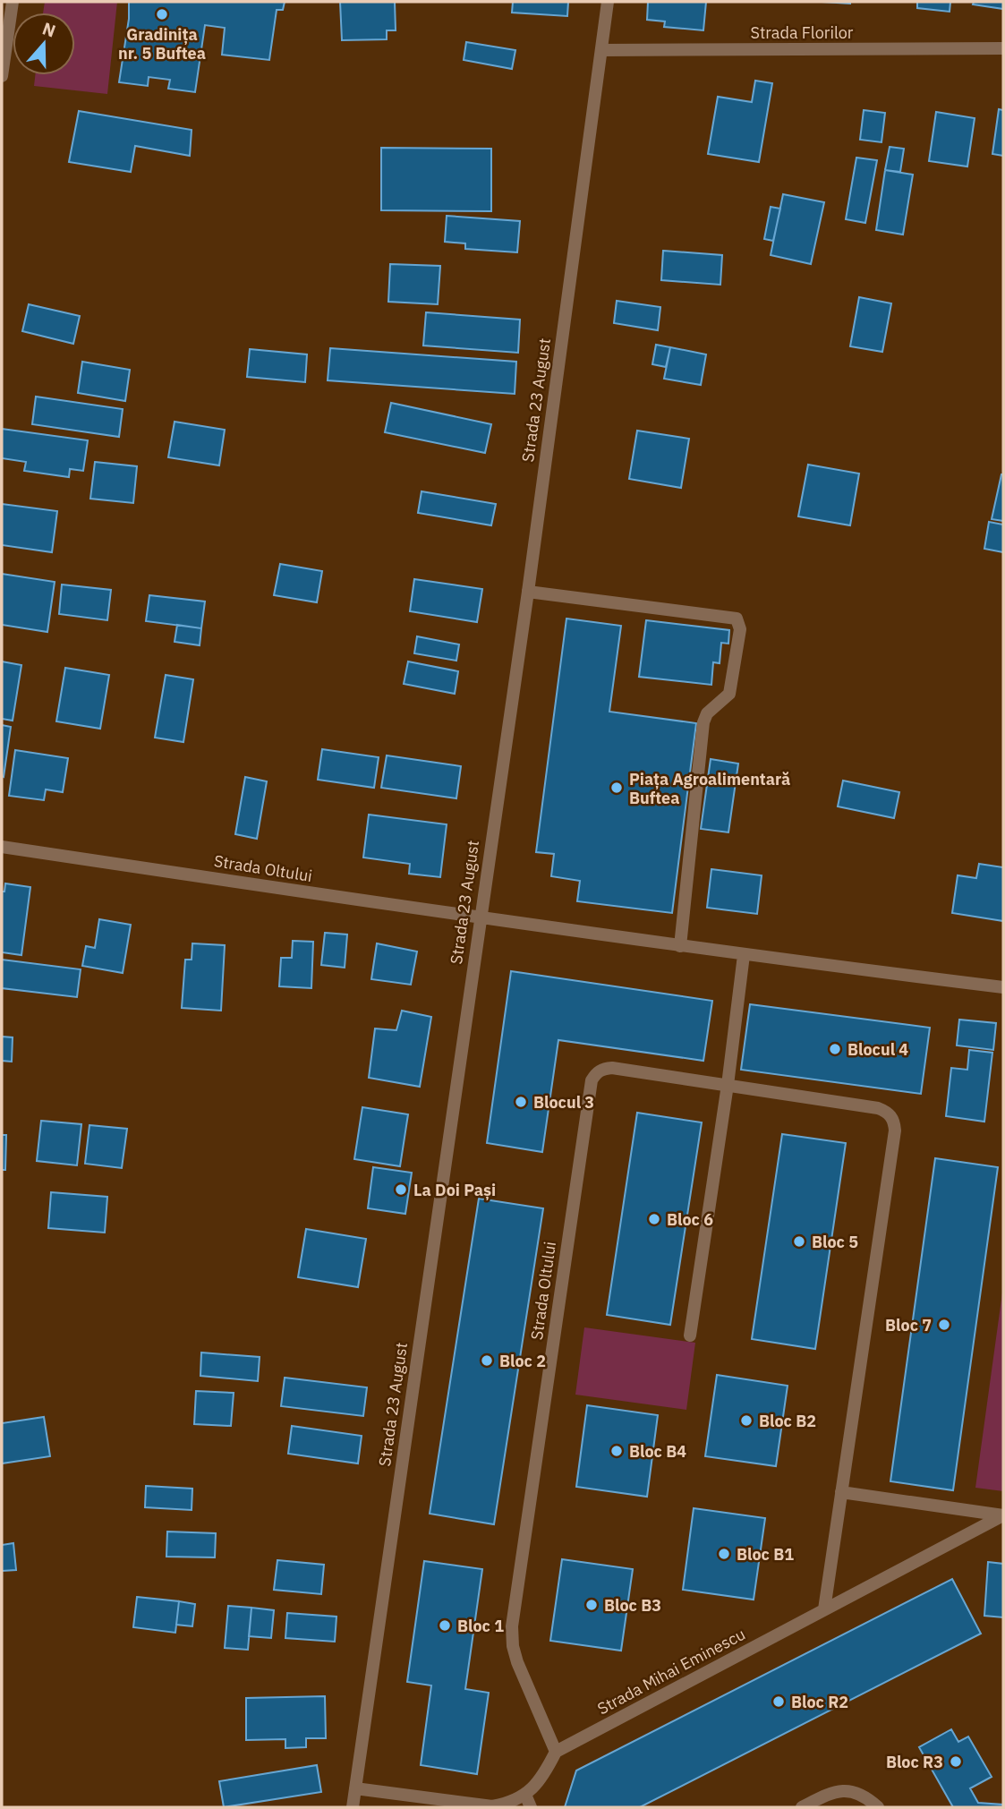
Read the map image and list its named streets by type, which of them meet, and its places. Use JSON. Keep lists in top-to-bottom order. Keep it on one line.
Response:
{"streets":{"street":["Strada Florilor","Strada 23 August","Strada Oltului","Strada Mihai Eminescu"]},"crossings":[["Strada Florilor","Strada 23 August"],["Strada 23 August","Strada Oltului"],["Strada Oltului","Strada Mihai Eminescu"]],"places":["Gradinița nr. 5 Buftea","Piața Agroalimentară Buftea","Blocul 4","Blocul 3","La Doi Pași","Bloc 6","Bloc 5","Bloc 7","Bloc 2","Bloc B2","Bloc B4","Bloc B1","Bloc B3","Bloc 1","Bloc R2","Bloc R3"],"north":"top"}
